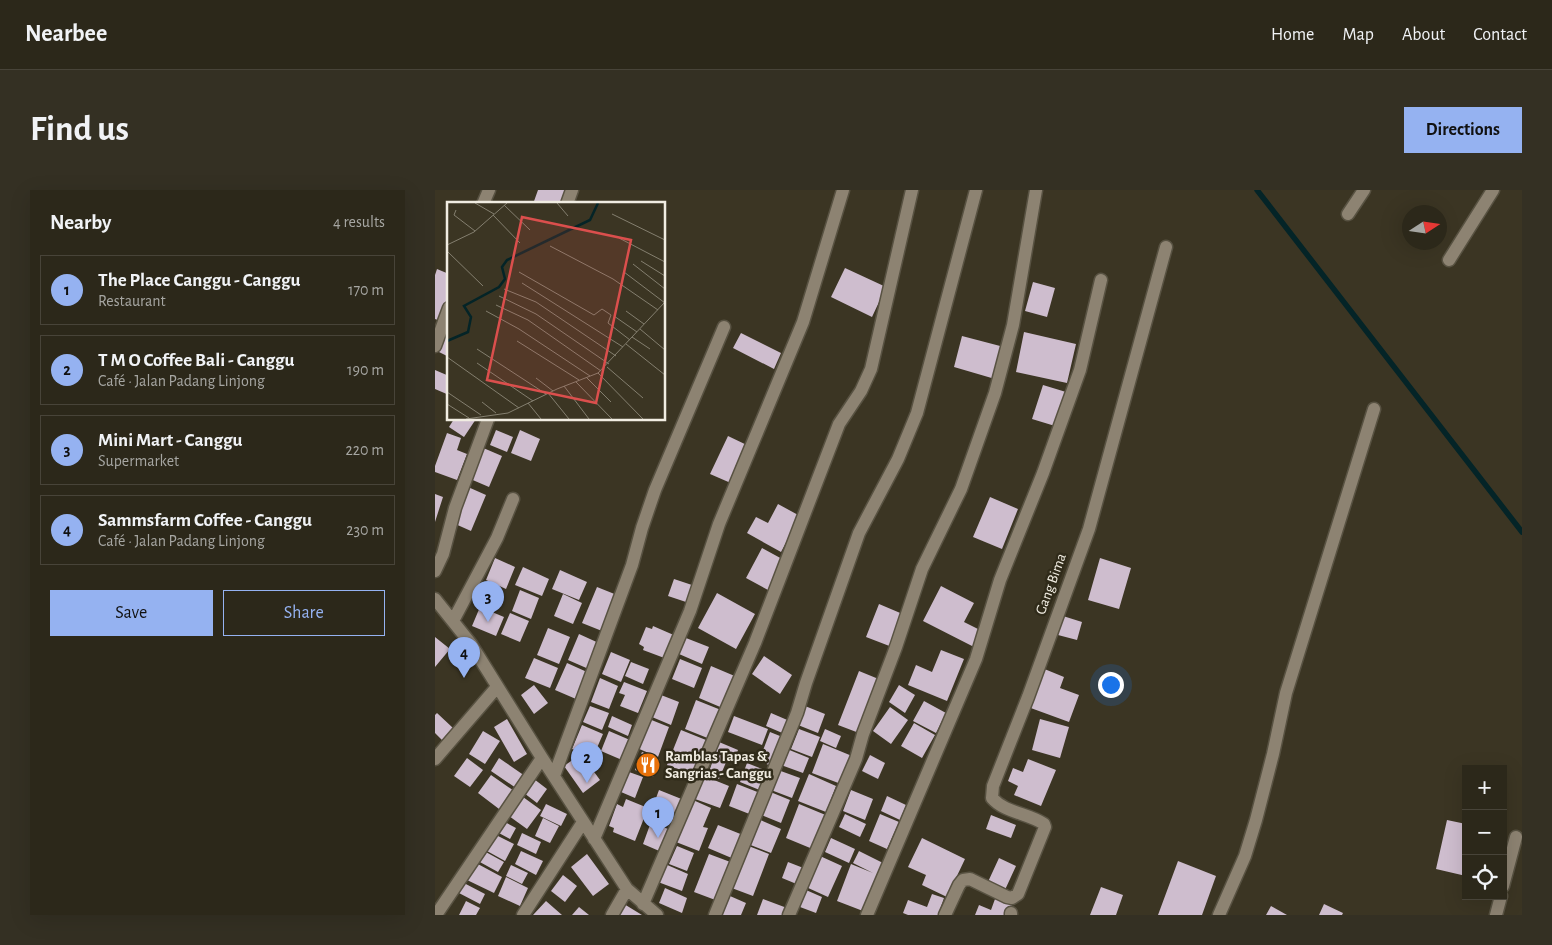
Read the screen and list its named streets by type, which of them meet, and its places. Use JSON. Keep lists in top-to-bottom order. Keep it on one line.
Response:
{"streets":{"street":["Gang Bima"]},"places":{"restaurant":["Ramblas Tapas & Sangrias - Canggu"]},"north":"right","page":{"header":"Nearbee","nav":["Home","Map","About","Contact"],"buttons":["Directions",["Save","Share"]],"title":"Find us","heading":["Nearby","4 results"],"list":[{"mark":"1","name":"The Place Canggu - Canggu","note":"Restaurant","value":"170 m"},{"mark":"2","name":"T M O Coffee Bali - Canggu","note":"Café · Jalan Padang Linjong","value":"190 m"},{"mark":"3","name":"Mini Mart - Canggu","note":"Supermarket","value":"220 m"},{"mark":"4","name":"Sammsfarm Coffee - Canggu","note":"Café · Jalan Padang Linjong","value":"230 m"}],"pins":["3","4","2","1"],"map_buttons":["+","−"]}}
